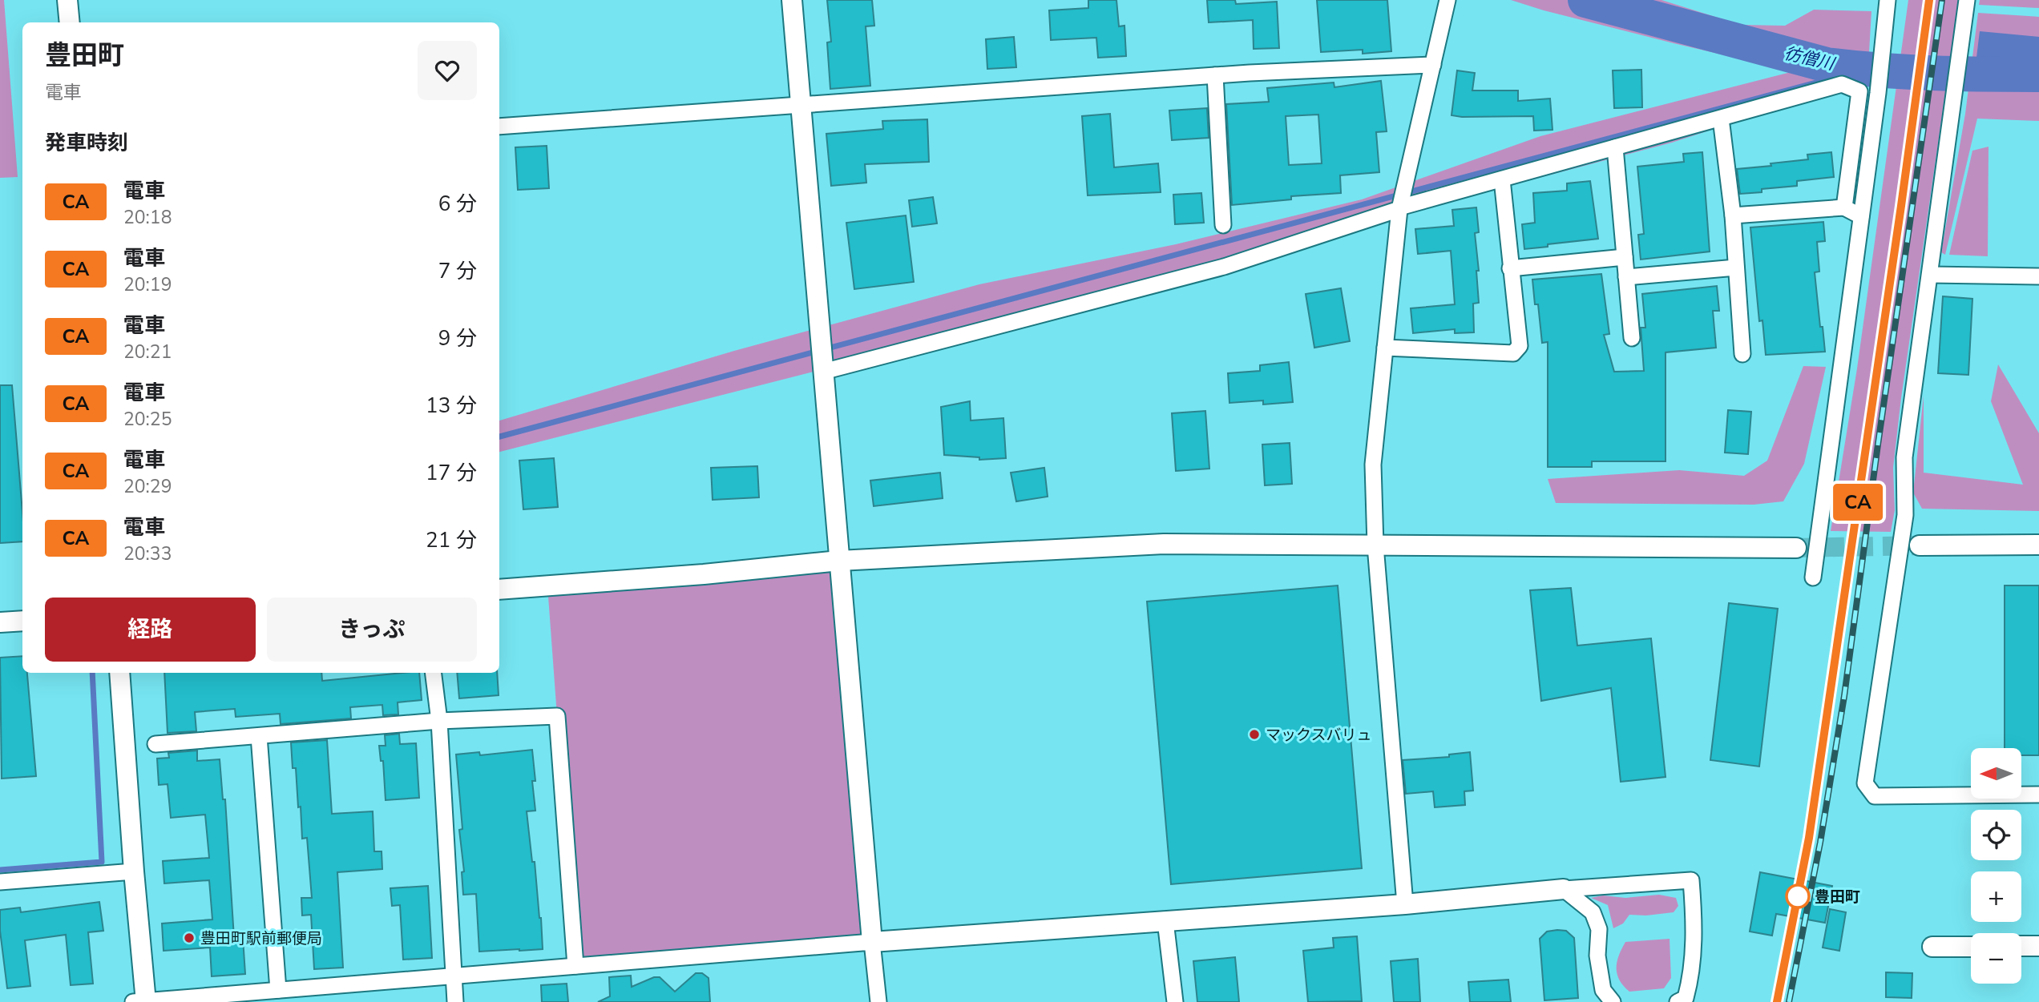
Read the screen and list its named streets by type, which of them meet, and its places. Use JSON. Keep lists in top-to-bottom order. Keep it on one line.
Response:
{"water":["彷僧川"],"places":["マックスバリュ","豊田町","豊田町駅前郵便局"],"north":"left","page":{"on_map":"CA","heading":[["豊田町","電車"],"発車時刻"],"list":[{"mark":"CA","name":"電車","note":"20:18","value":"6 分"},{"mark":"CA","name":"電車","note":"20:19","value":"7 分"},{"mark":"CA","name":"電車","note":"20:21","value":"9 分"},{"mark":"CA","name":"電車","note":"20:25","value":"13 分"},{"mark":"CA","name":"電車","note":"20:29","value":"17 分"},{"mark":"CA","name":"電車","note":"20:33","value":"21 分"}],"buttons":["経路","きっぷ"],"map_buttons":["+","−"]}}
